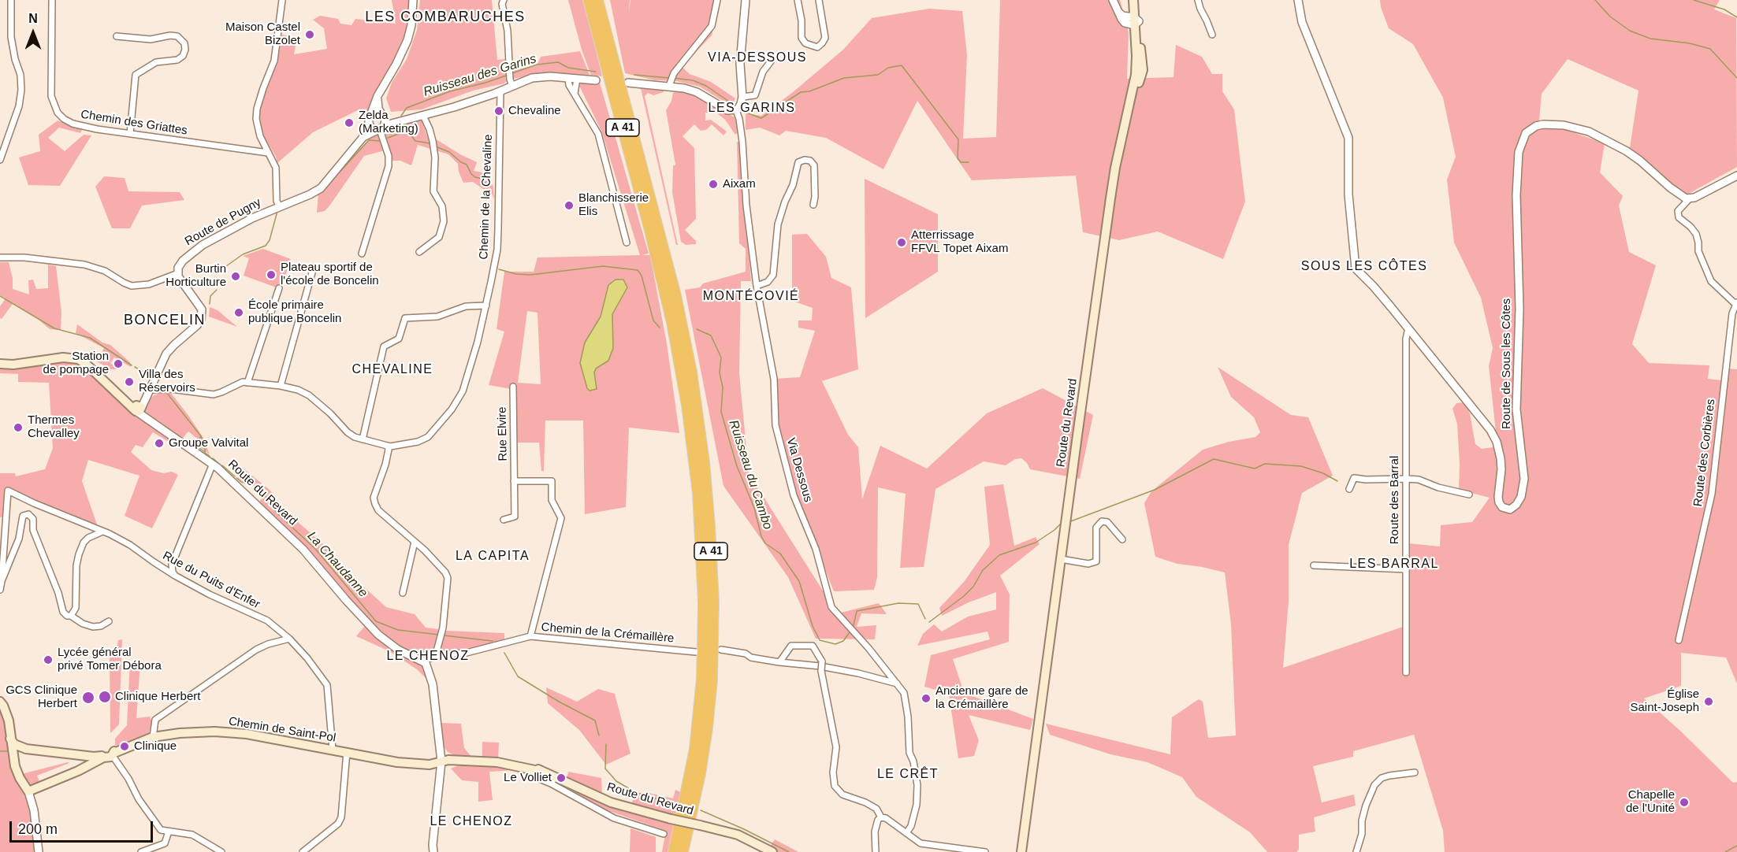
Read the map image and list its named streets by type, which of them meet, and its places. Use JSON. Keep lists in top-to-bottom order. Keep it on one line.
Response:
{"streets":{"highway":["A 41"],"main road":["Route du Revard","Chemin de Saint-Pol"],"street":["Chemin des Griattes","Chemin de la Chevaline","Route de Pugny","Route de Sous les Côtes","Rue Elvire","Route des Corbières","Via Dessous","Route des Barral","Rue du Puits d'Enfer","Chemin de la Crémaillère"]},"crossings":[["Chemin de la Chevaline","Route de Pugny"],["Route de Sous les Côtes","Route des Barral"],["Route du Revard","Chemin de la Crémaillère"],["Route du Revard","Chemin de Saint-Pol"],["Rue du Puits d'Enfer","Chemin de Saint-Pol"]],"districts":["LES COMBARUCHES","VIA-DESSOUS","LES GARINS","SOUS LES CÔTES","MONTÉCOVIÉ","BONCELIN","CHEVALINE","LA CAPITA","LES BARRAL","LE CHENOZ","LE CRÊT","LE CHENOZ"],"water":["Ruisseau des Garins","Ruisseau du Cambo","La Chaudanne"],"places":["Maison Castel Bizolet","Chevaline","Zelda (Marketing)","Aixam","Blanchisserie Elis","Atterrissage FFVL Topet Aixam","Plateau sportif de l'école de Boncelin","Burtin Horticulture","École primaire publique Boncelin","Station de pompage","Villa des Réservoirs","Thermes Chevalley","Groupe Valvital","Lycée général privé Tomer Débora","Clinique Herbert","GCS Clinique Herbert","Ancienne gare de la Crémaillère","Église Saint-Joseph","Clinique","Le Volliet","Chapelle de l'Unité"],"scale_bar":"200 m","north":"top"}
